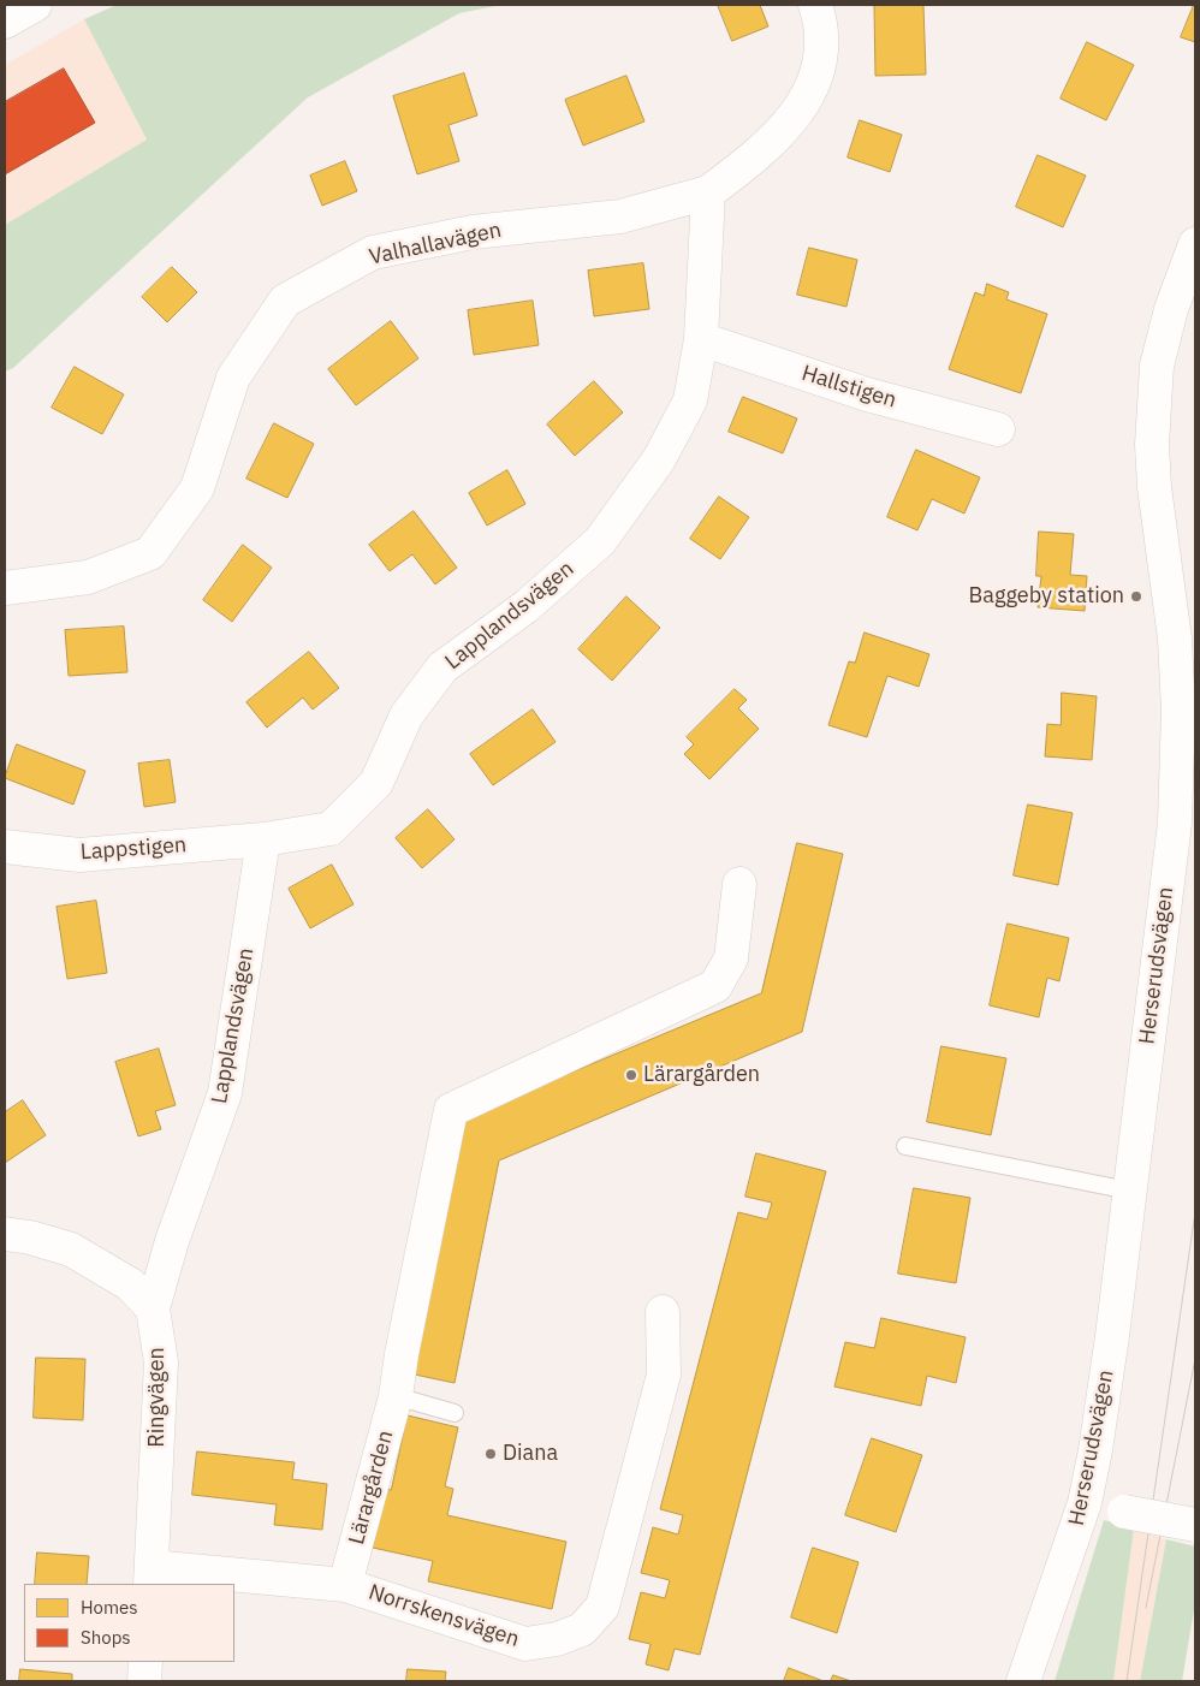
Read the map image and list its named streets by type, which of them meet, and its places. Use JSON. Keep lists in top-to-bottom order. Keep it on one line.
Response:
{"streets":{"street":["Valhallavägen","Hallstigen","Lapplandsvägen","Lappstigen","Herserudsvägen","Ringvägen","Lärargården","Norrskensvägen"]},"crossings":[["Valhallavägen","Lapplandsvägen"],["Hallstigen","Lapplandsvägen"],["Lapplandsvägen","Lappstigen"],["Lapplandsvägen","Ringvägen"],["Ringvägen","Norrskensvägen"],["Lärargården","Norrskensvägen"]],"places":["Baggeby station","Lärargården","Diana"],"legend":["Homes","Shops"]}
